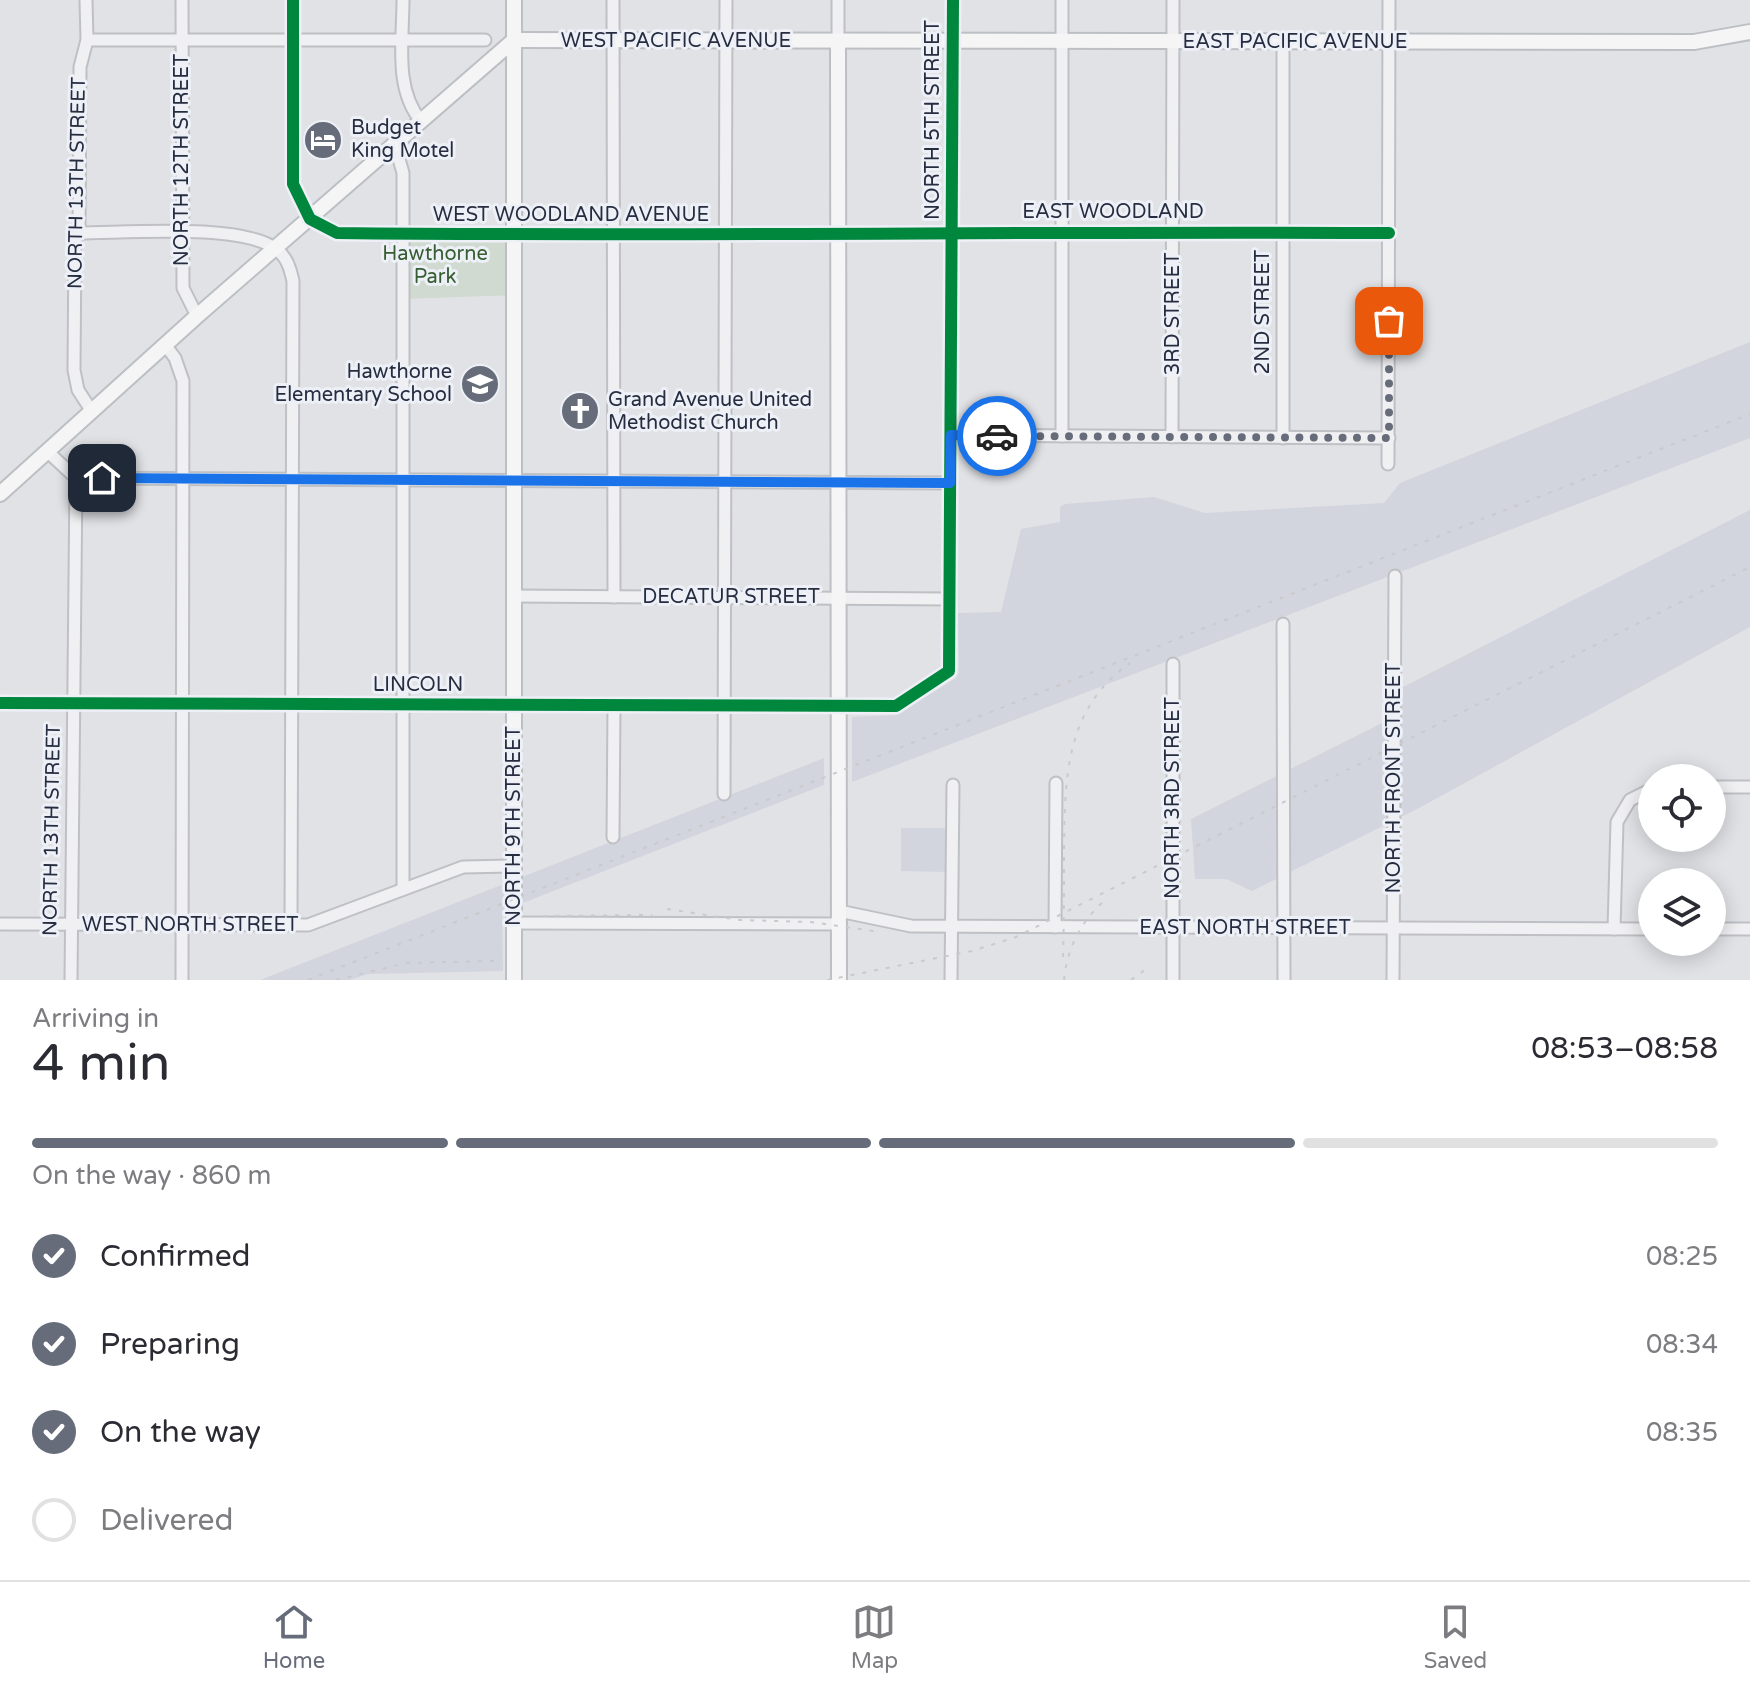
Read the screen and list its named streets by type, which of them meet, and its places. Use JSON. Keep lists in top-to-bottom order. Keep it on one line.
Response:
{"streets":{"main road":["WEST PACIFIC AVENUE","EAST PACIFIC AVENUE","NORTH 9TH STREET"],"street":["NORTH 5TH STREET","NORTH 12TH STREET","NORTH 13TH STREET","EAST WOODLAND","WEST WOODLAND AVENUE","2ND STREET","3RD STREET","DECATUR STREET","LINCOLN","NORTH FRONT STREET","NORTH 3RD STREET","WEST NORTH STREET","EAST NORTH STREET"]},"crossings":[["WEST PACIFIC AVENUE","EAST PACIFIC AVENUE"],["WEST PACIFIC AVENUE","NORTH 9TH STREET"],["EAST PACIFIC AVENUE","NORTH 5TH STREET"],["EAST PACIFIC AVENUE","2ND STREET"],["EAST PACIFIC AVENUE","3RD STREET"],["NORTH 5TH STREET","EAST WOODLAND"],["NORTH 5TH STREET","DECATUR STREET"],["NORTH 5TH STREET","LINCOLN"],["NORTH 13TH STREET","LINCOLN"],["NORTH 13TH STREET","WEST NORTH STREET"],["EAST WOODLAND","WEST WOODLAND AVENUE"],["EAST WOODLAND","2ND STREET"],["EAST WOODLAND","3RD STREET"],["WEST WOODLAND AVENUE","NORTH 9TH STREET"],["DECATUR STREET","NORTH 9TH STREET"],["LINCOLN","NORTH 9TH STREET"],["NORTH FRONT STREET","EAST NORTH STREET"],["NORTH 3RD STREET","EAST NORTH STREET"],["NORTH 9TH STREET","WEST NORTH STREET"]],"parks":["Hawthorne Park"],"places":{"hotel":["Budget King Motel"],"school or university":["Hawthorne Elementary School"],"church":["Grand Avenue United Methodist Church"]},"page":{"heading":["4 min","Arriving in","08:53–08:58"],"bar":"On the way · 860 m","list":[["Confirmed","08:25"],["Preparing","08:34"],["On the way","08:35"],"Delivered"],"tabs":["Home","Map","Saved"]}}
